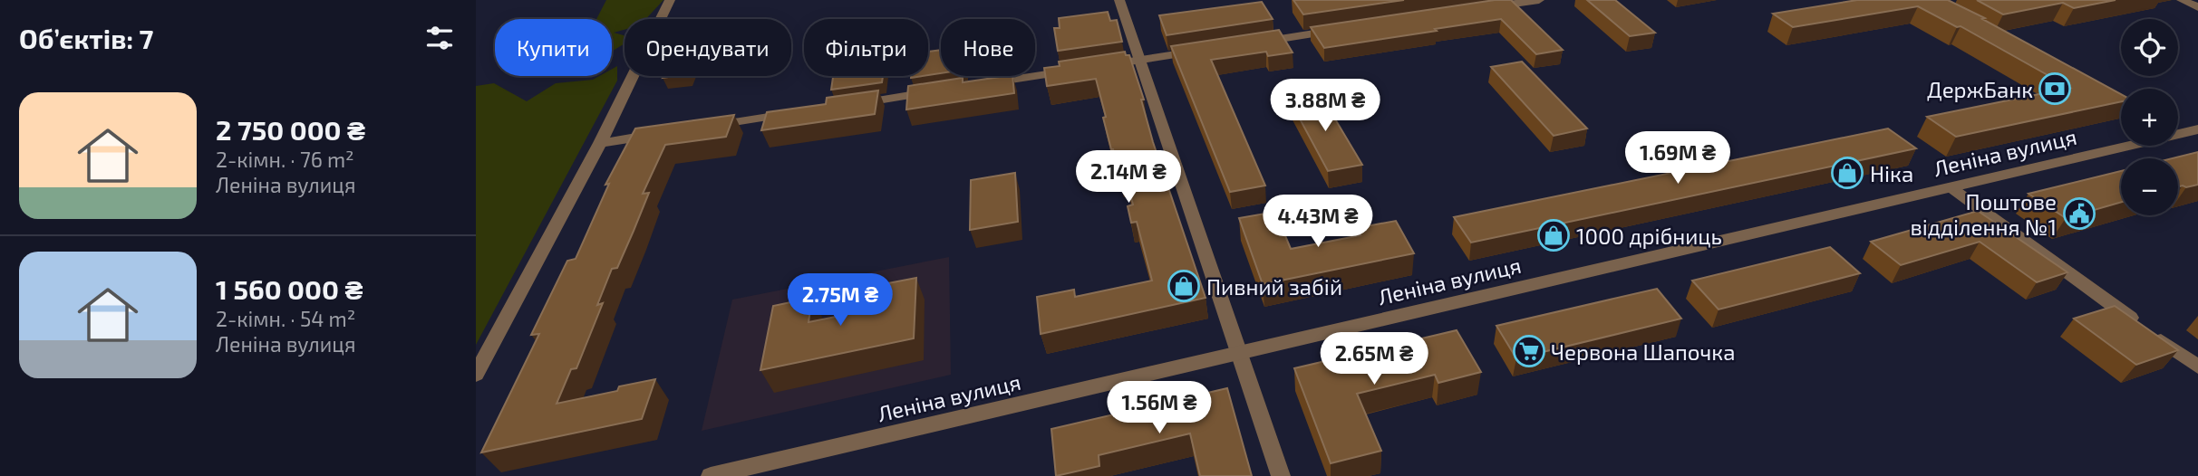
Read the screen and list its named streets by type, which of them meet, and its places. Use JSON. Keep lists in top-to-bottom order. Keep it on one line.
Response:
{"streets":{"street":["Леніна вулиця"]},"places":{"bank":["ДержБанк"],"shop":["Ніка","1000 дрібниць","Пивний забій"],"public building":["Поштове відділення №1"],"supermarket":["Червона Шапочка"]},"page":{"heading":"Об’єктів: 7","map_buttons":["+","−"],"chip":["Купити","Орендувати","Фільтри","Нове"],"list":[{"name":"2 750 000 ₴","note":"2-кімн. · 76 m² · Леніна вулиця"},{"name":"1 560 000 ₴","note":"2-кімн. · 54 m² · Леніна вулиця"}],"price":["3.88M ₴","1.69M ₴","2.14M ₴","4.43M ₴","2.75M ₴","2.65M ₴","1.56M ₴"]}}
